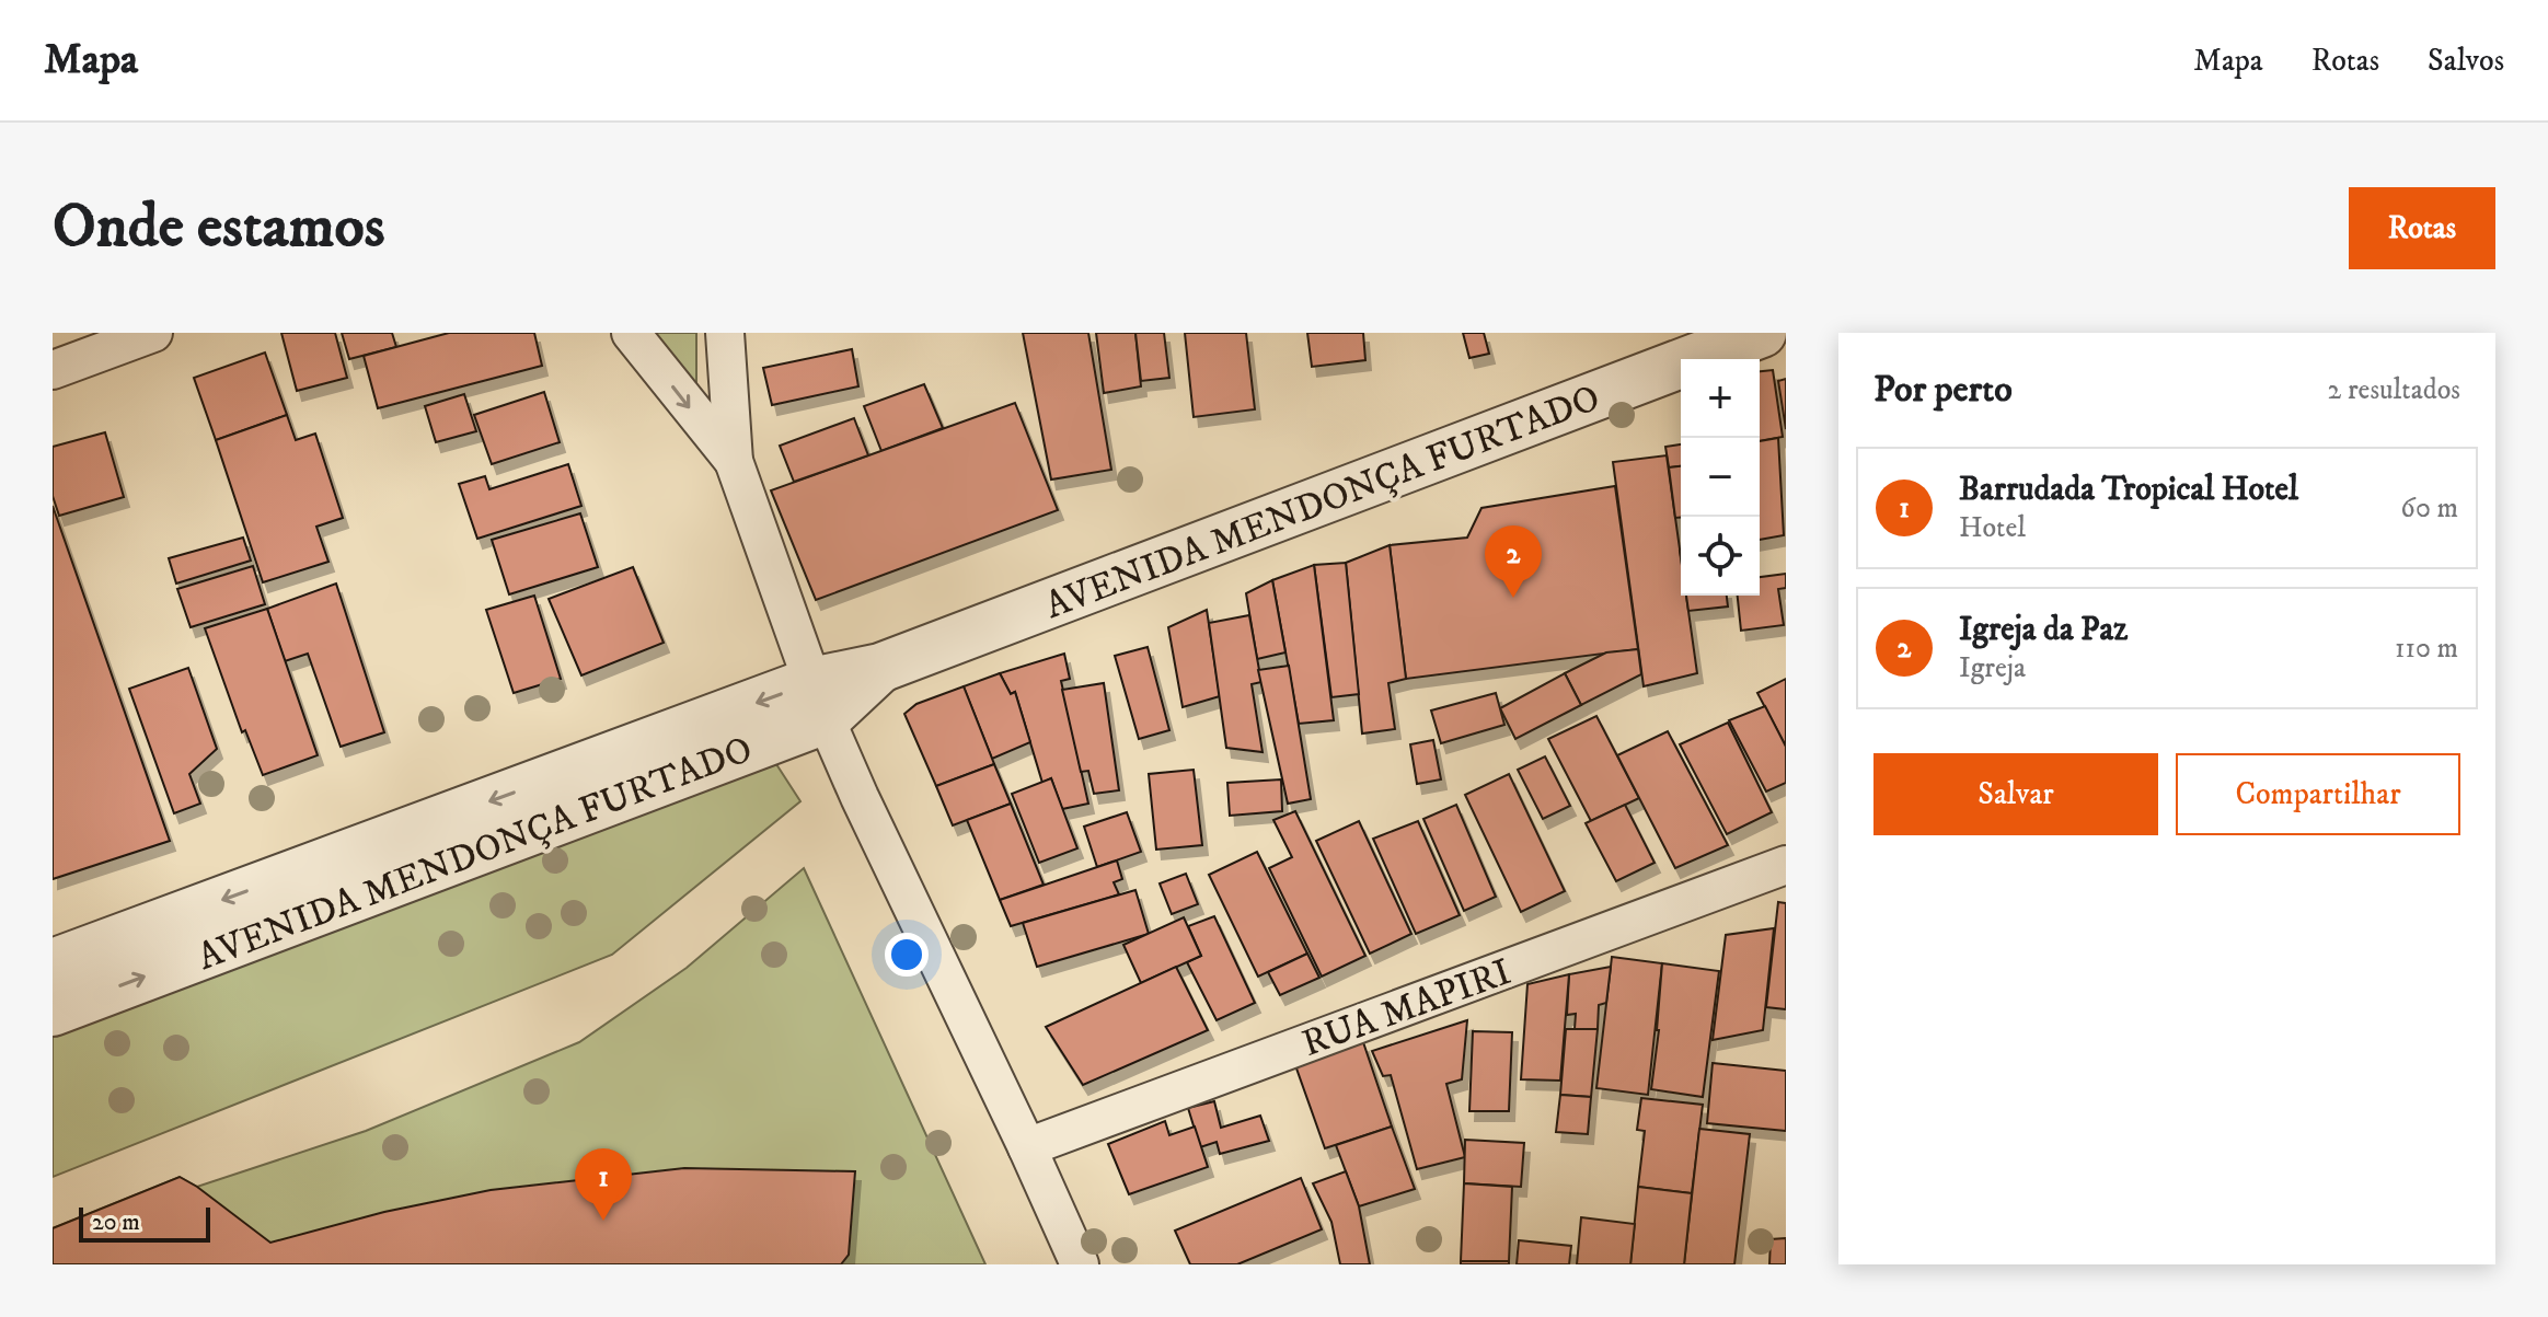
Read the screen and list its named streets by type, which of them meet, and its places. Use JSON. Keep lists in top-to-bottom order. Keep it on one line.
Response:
{"streets":{"street":["AVENIDA MENDONÇA FURTADO","RUA MAPIRI"]},"scale_bar":"20 m","page":{"header":"Mapa","nav":["Mapa","Rotas","Salvos"],"buttons":["Rotas",["Salvar","Compartilhar"]],"title":"Onde estamos","heading":["Por perto","2 resultados"],"map_buttons":["+","−"],"list":[{"mark":"1","name":"Barrudada Tropical Hotel","note":"Hotel","value":"60 m"},{"mark":"2","name":"Igreja da Paz","note":"Igreja","value":"110 m"}],"pins":["2","1"],"scale":"20 m"}}
